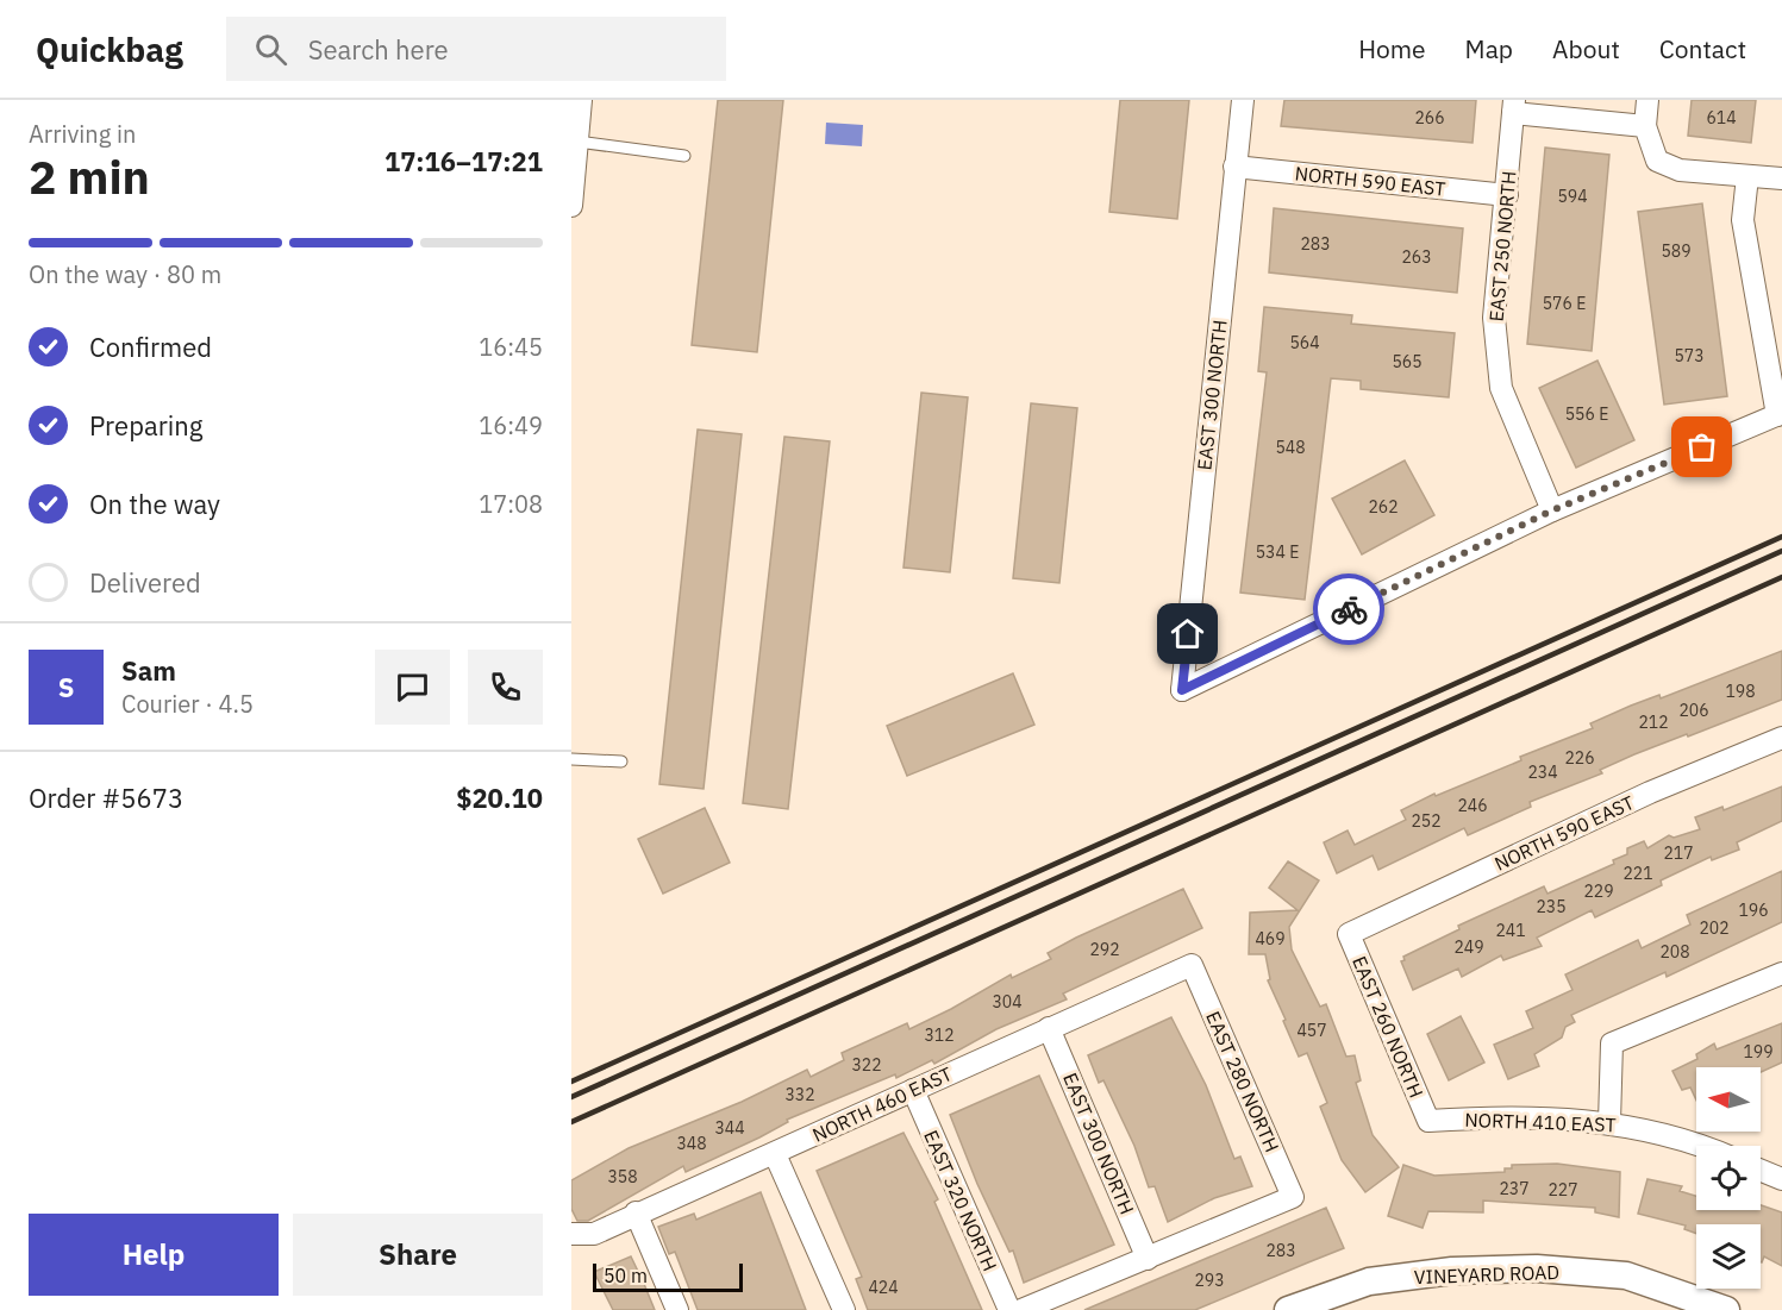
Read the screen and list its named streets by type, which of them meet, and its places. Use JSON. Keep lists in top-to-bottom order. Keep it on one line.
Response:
{"streets":{"street":["NORTH 590 EAST","EAST 250 NORTH","EAST 300 NORTH","EAST 260 NORTH","EAST 280 NORTH","NORTH 460 EAST","NORTH 410 EAST","EAST 320 NORTH","VINEYARD ROAD"]},"crossings":[["NORTH 590 EAST","EAST 250 NORTH"],["NORTH 590 EAST","EAST 300 NORTH"],["NORTH 590 EAST","EAST 260 NORTH"],["EAST 250 NORTH","EAST 300 NORTH"],["EAST 300 NORTH","EAST 280 NORTH"],["EAST 300 NORTH","NORTH 460 EAST"],["EAST 260 NORTH","NORTH 410 EAST"],["EAST 280 NORTH","NORTH 460 EAST"],["NORTH 460 EAST","EAST 320 NORTH"]],"house_numbers":["266","614","594","283","589","263","576 E","564","573","565","556 E","548","262","534 E","198","206","212","226","234","246","252","217","221","229","235","196","202","241","469","249","292","208","304","457","312","199","322","332","344","348","358","237","227","283","293","424"],"scale_bar":"50 m","north":"left","page":{"header":"Quickbag","search":"Search here","nav":["Home","Map","About","Contact"],"heading":["2 min","Arriving in","17:16–17:21"],"panel":["Sam","Courier · 4.5","Order #5673","$20.10"],"bar":"On the way · 80 m","list":[["Confirmed","16:45"],["Preparing","16:49"],["On the way","17:08"],"Delivered"],"round":"S","buttons":["Help","Share"],"scale":"50 m"}}
